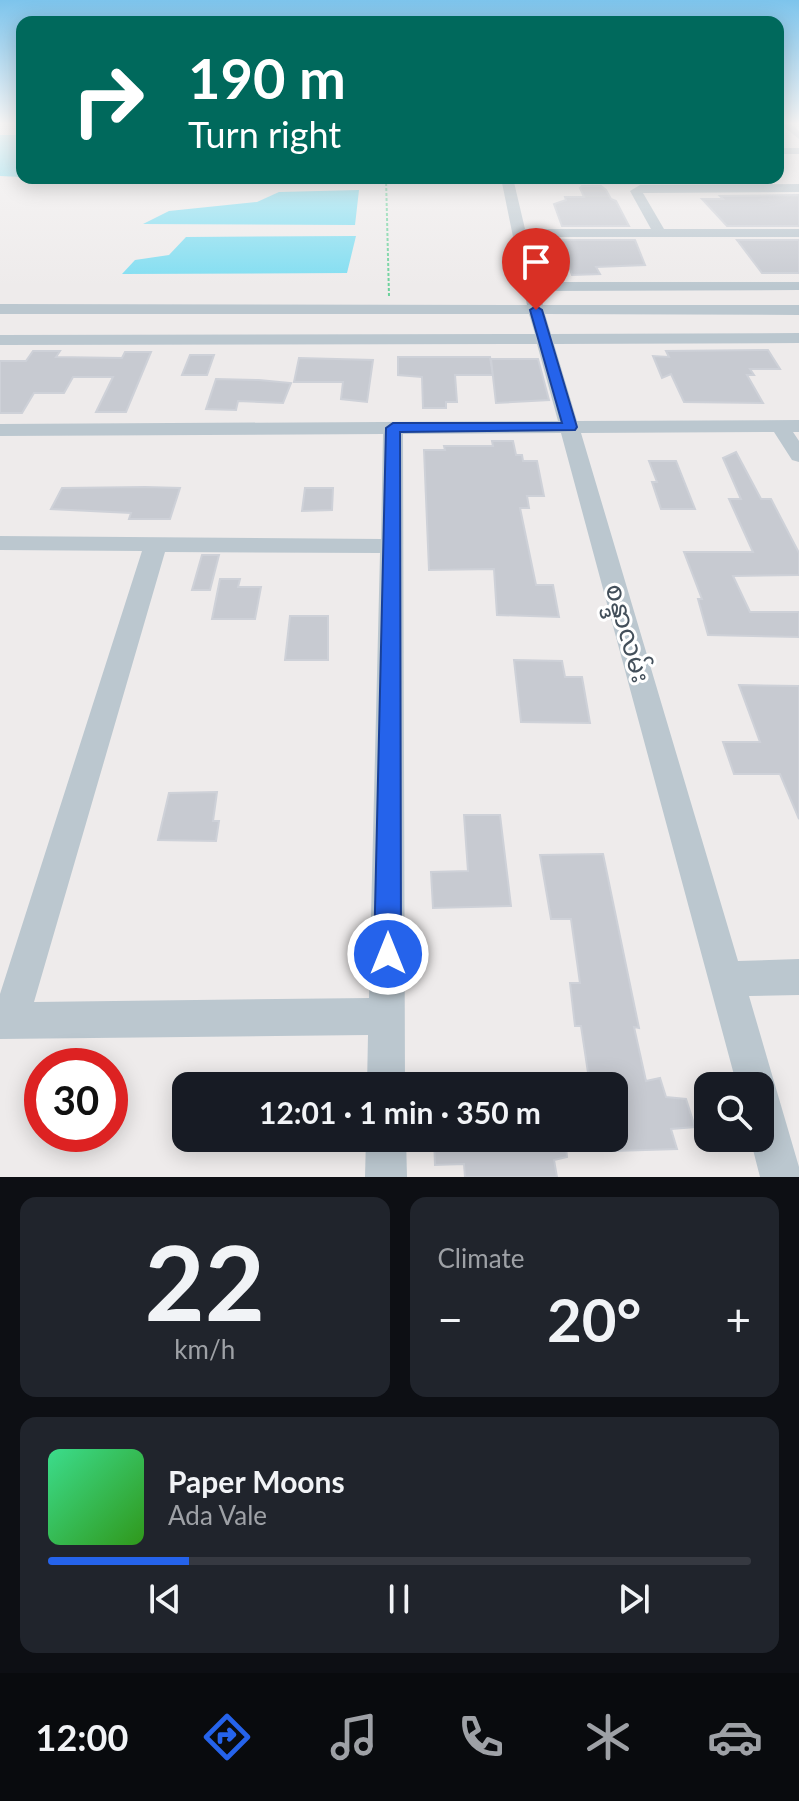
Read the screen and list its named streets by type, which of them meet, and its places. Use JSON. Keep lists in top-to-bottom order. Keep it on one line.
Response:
{"streets":{"street":["စန္ဒာလမ်း"]},"page":{"turn":["190 m","Turn right"],"limit":"30","trip":"12:01 · 1 min · 350 m","tile":[["22","km/h"],"Climate"],"heat":["−","20°","+"],"song":["Paper Moons","Ada Vale"],"tabs":"12:00"}}
